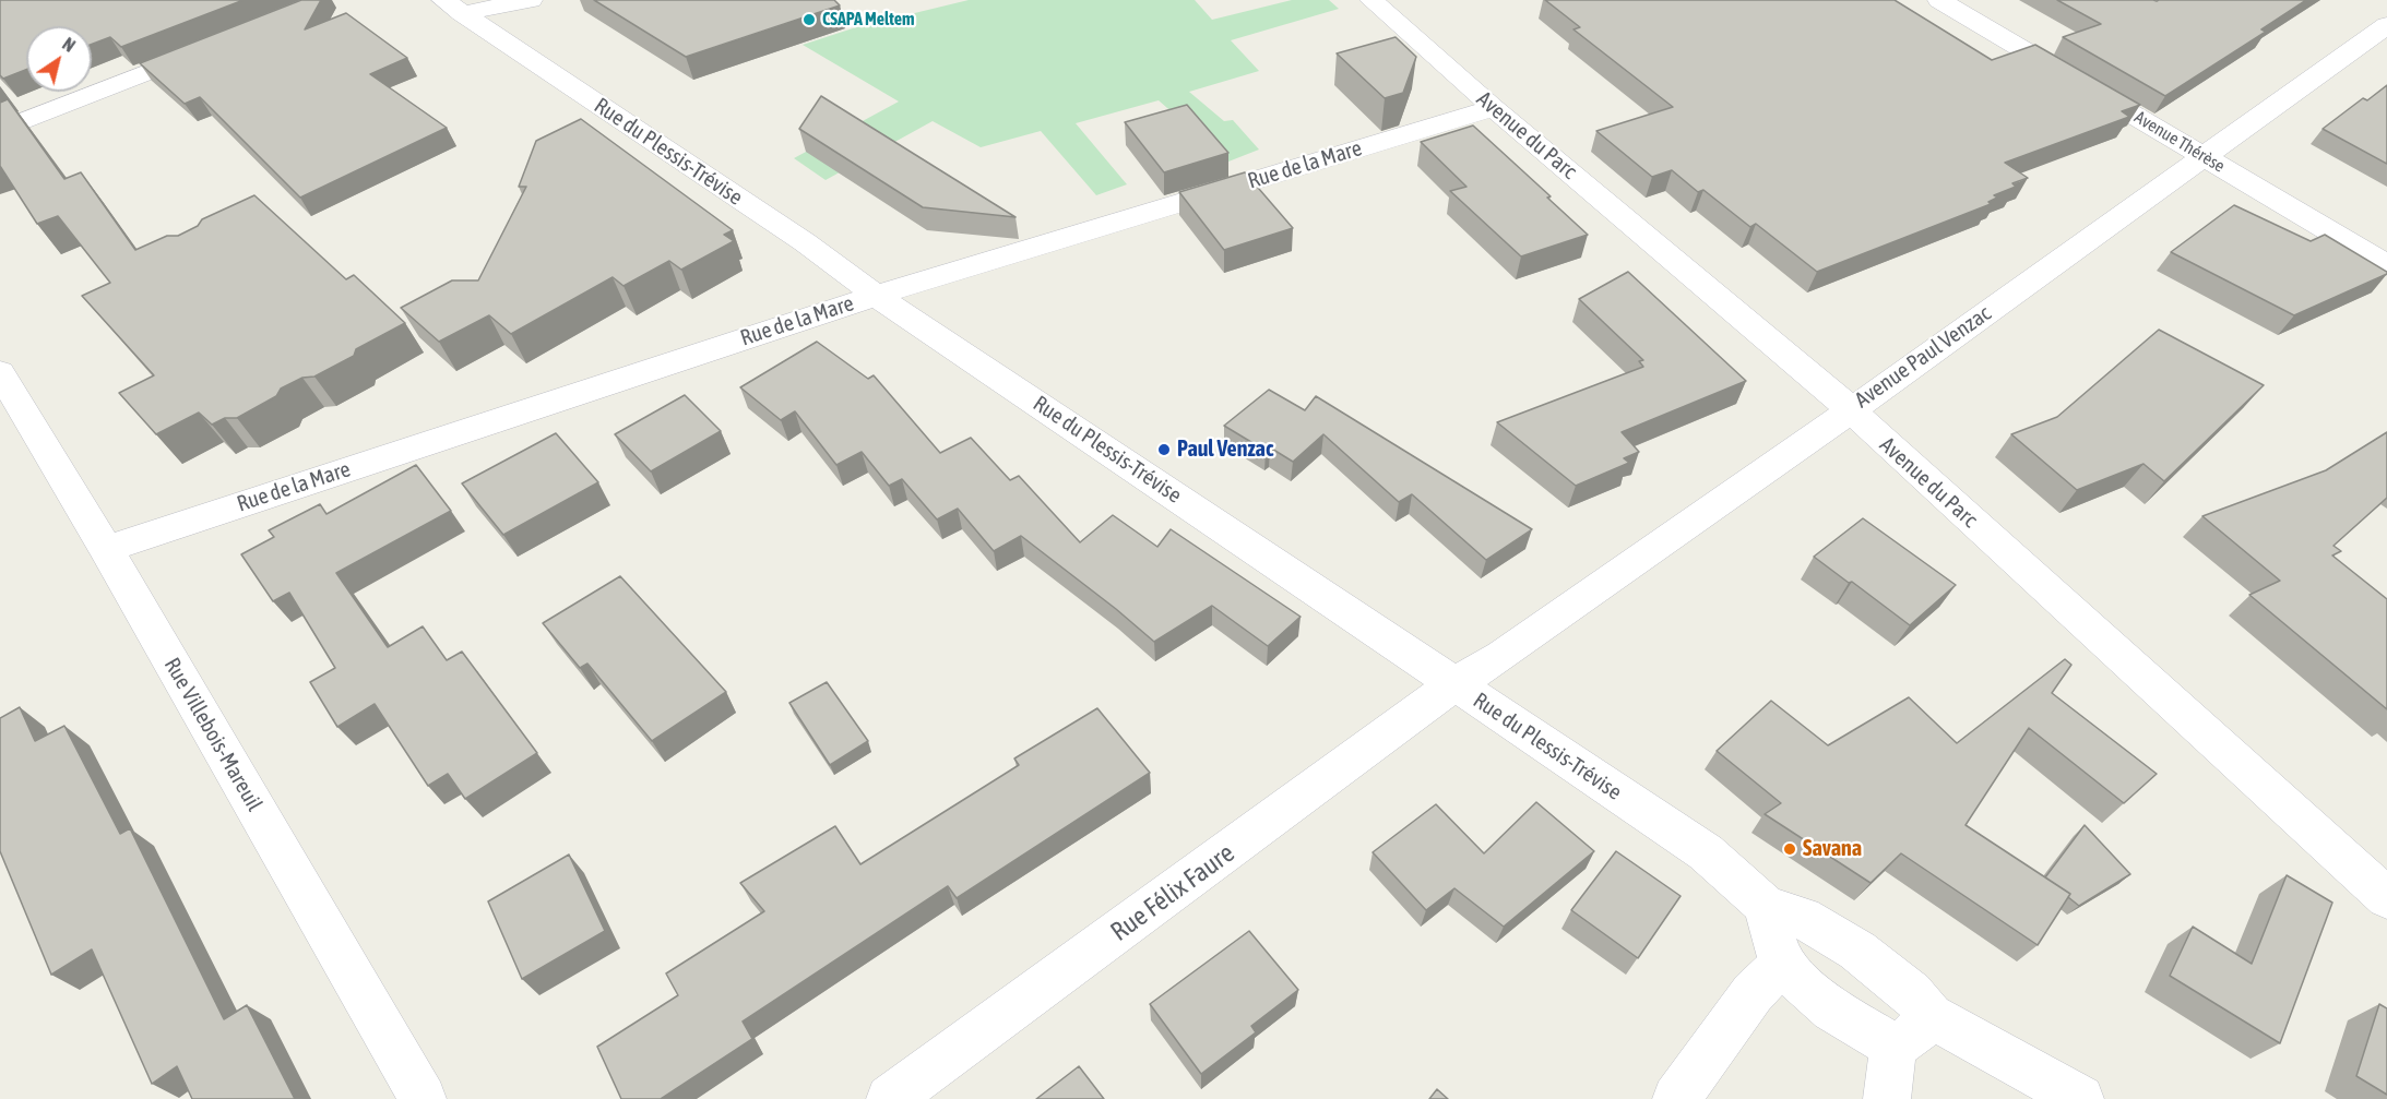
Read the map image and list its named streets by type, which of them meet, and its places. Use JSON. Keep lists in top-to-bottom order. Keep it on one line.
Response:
{"streets":{"street":["Avenue du Parc","Avenue Thérèse","Rue du Plessis-Trévise","Rue de la Mare","Avenue Paul Venzac","Rue Villebois-Mareuil","Rue Félix Faure"]},"crossings":[["Avenue du Parc","Rue de la Mare"],["Avenue du Parc","Avenue Paul Venzac"],["Avenue Thérèse","Avenue Paul Venzac"],["Rue du Plessis-Trévise","Rue de la Mare"],["Rue du Plessis-Trévise","Avenue Paul Venzac"],["Rue du Plessis-Trévise","Rue Félix Faure"],["Rue de la Mare","Rue Villebois-Mareuil"],["Avenue Paul Venzac","Rue Félix Faure"]],"places":["CSAPA Meltem","Paul Venzac","Savana"],"north":"top right"}
